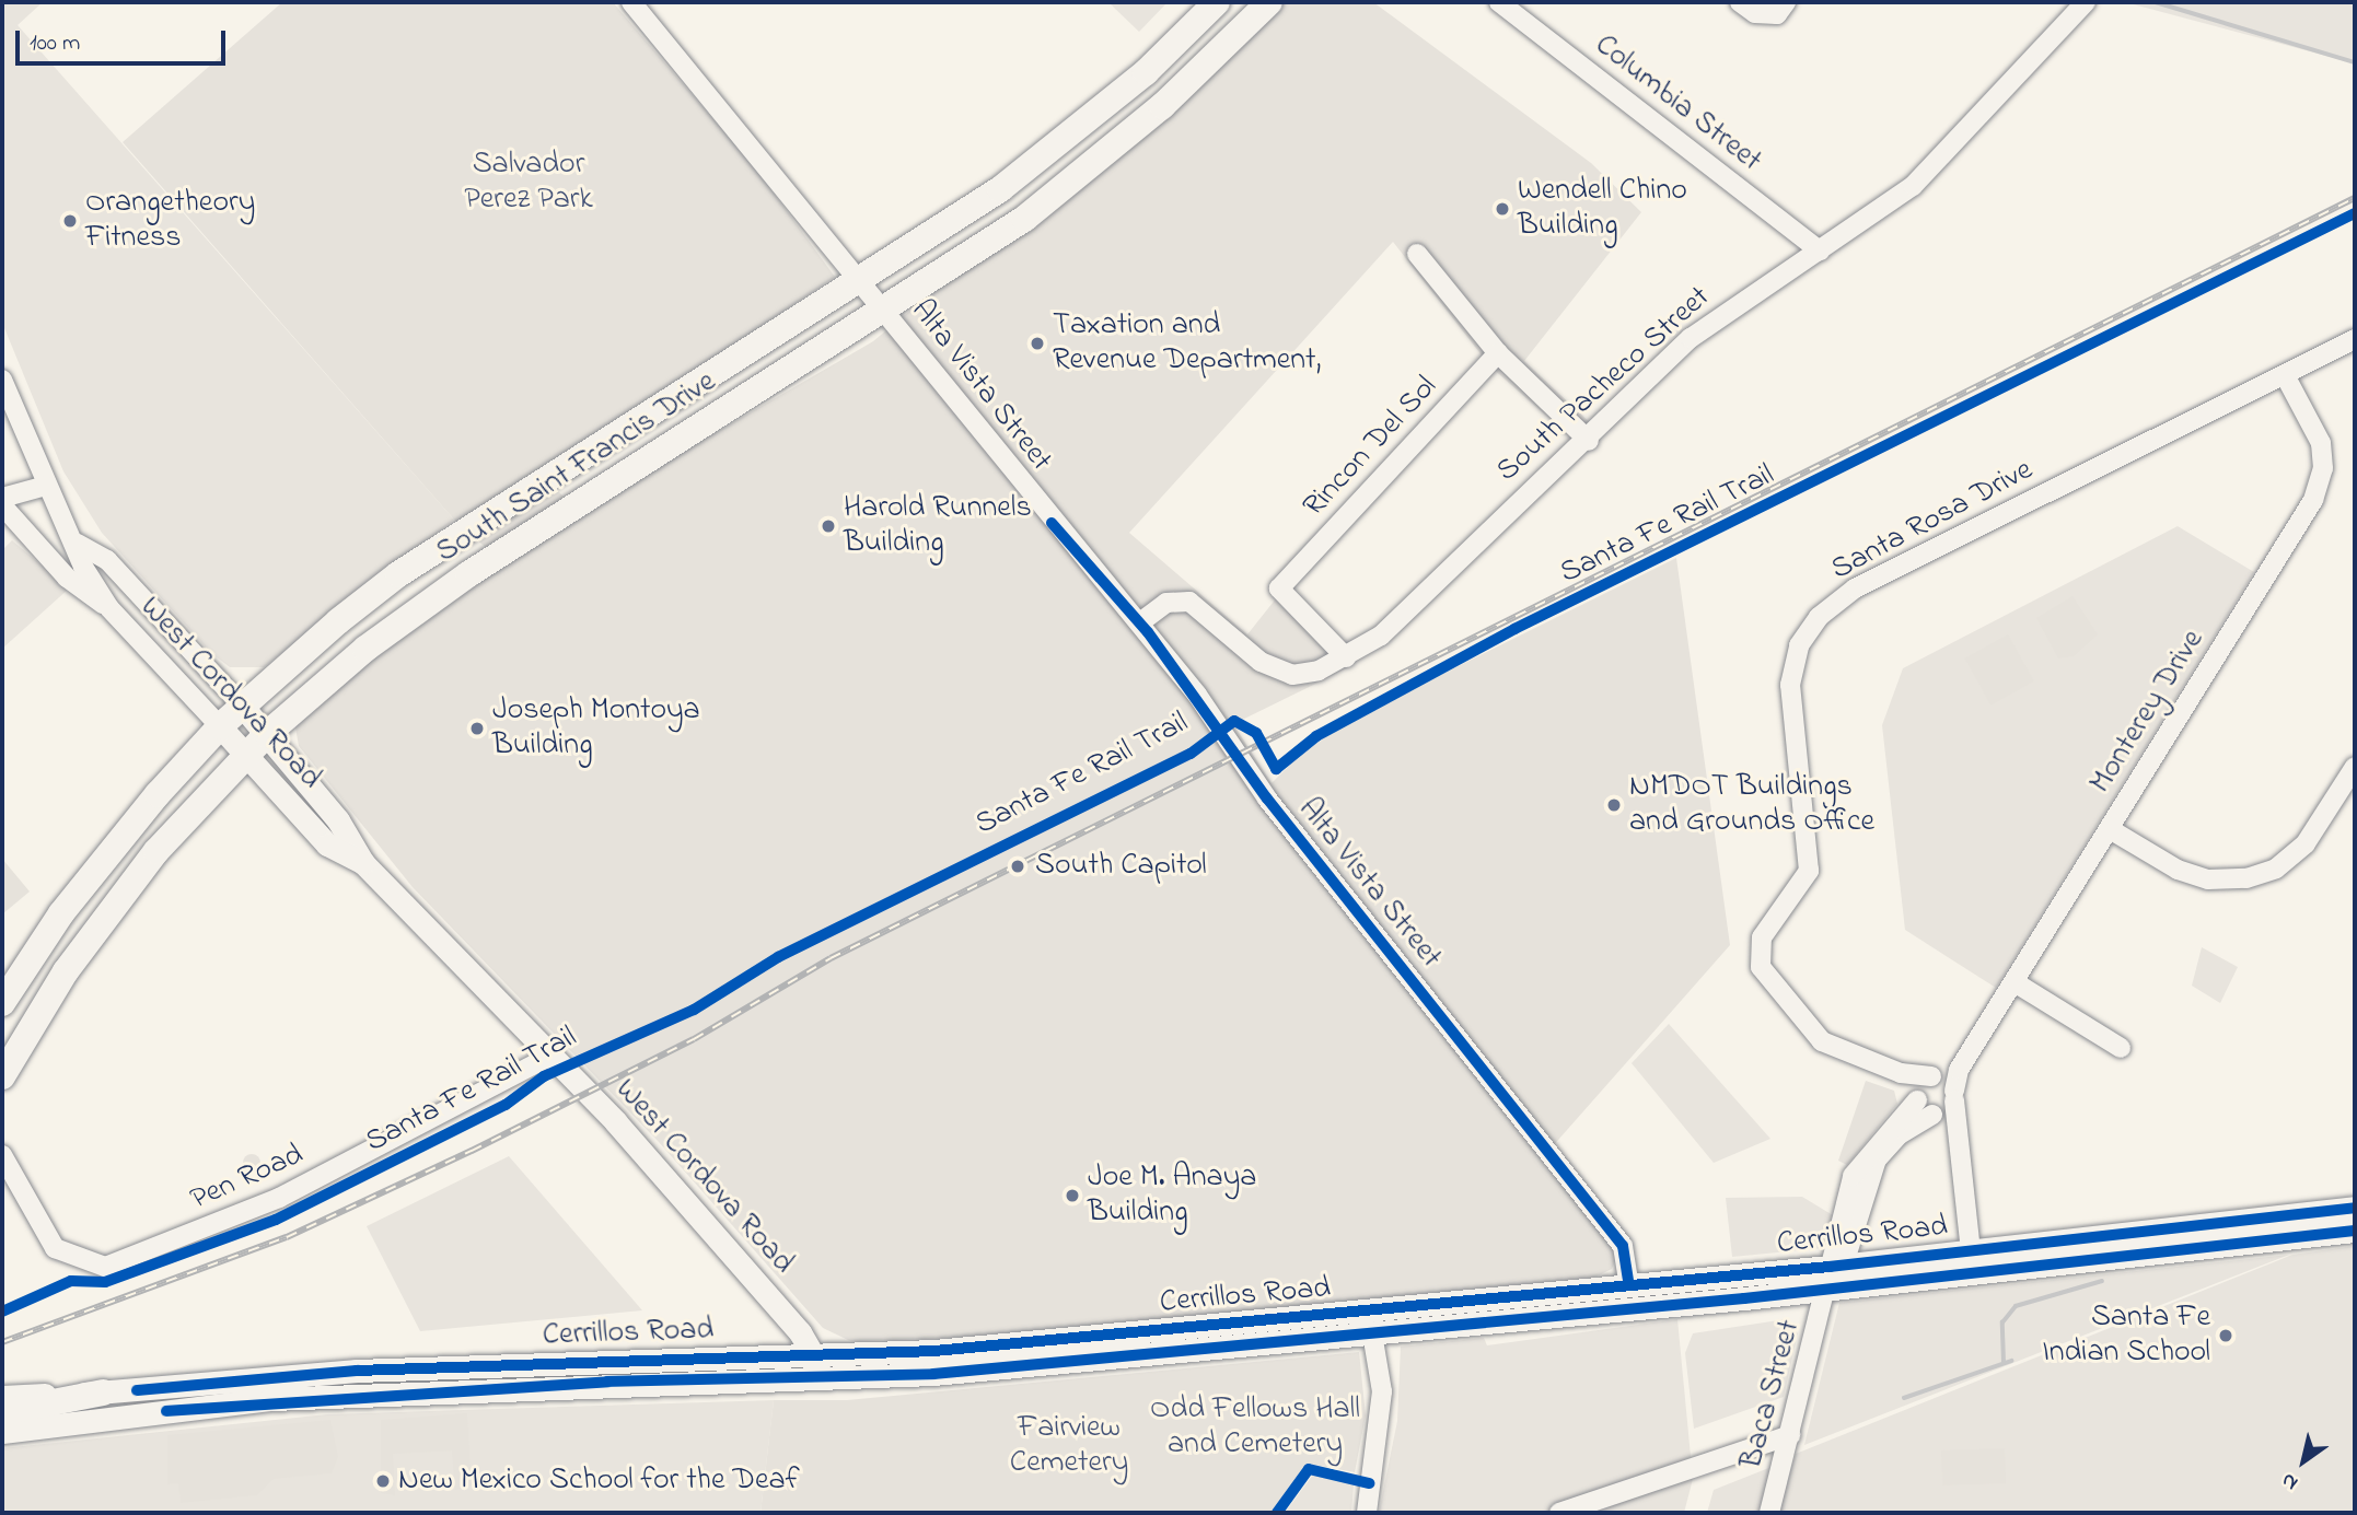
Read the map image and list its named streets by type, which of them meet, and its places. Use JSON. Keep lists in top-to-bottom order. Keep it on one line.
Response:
{"streets":{"highway":["South Saint Francis Drive"],"main road":["West Cordova Road","Cerrillos Road"],"street":["Columbia Street","South Pacheco Street","Alta Vista Street","Rincon Del Sol","Santa Rosa Drive","Monterey Drive","Pen Road","Baca Street"],"cycle path":["Santa Fe Rail Trail"]},"crossings":[["Columbia Street","South Pacheco Street"],["South Pacheco Street","Alta Vista Street"],["South Pacheco Street","Rincon Del Sol"],["Alta Vista Street","South Saint Francis Drive"],["Alta Vista Street","Cerrillos Road"],["South Saint Francis Drive","West Cordova Road"],["Santa Rosa Drive","Monterey Drive"],["West Cordova Road","Pen Road"],["West Cordova Road","Cerrillos Road"],["Monterey Drive","Cerrillos Road"],["Monterey Drive","Baca Street"],["Cerrillos Road","Baca Street"]],"parks":["Salvador Perez Park","Odd Fellows Hall and Cemetery","Fairview Cemetery"],"places":["Wendell Chino Building","Orangetheory Fitness","Taxation and Revenue Department,","Harold Runnels Building","Joseph Montoya Building","NMDOT Buildings and Grounds Office","South Capitol","Joe M. Anaya Building","Santa Fe Indian School","New Mexico School for the Deaf"],"scale_bar":"100 m","north":"bottom left"}
